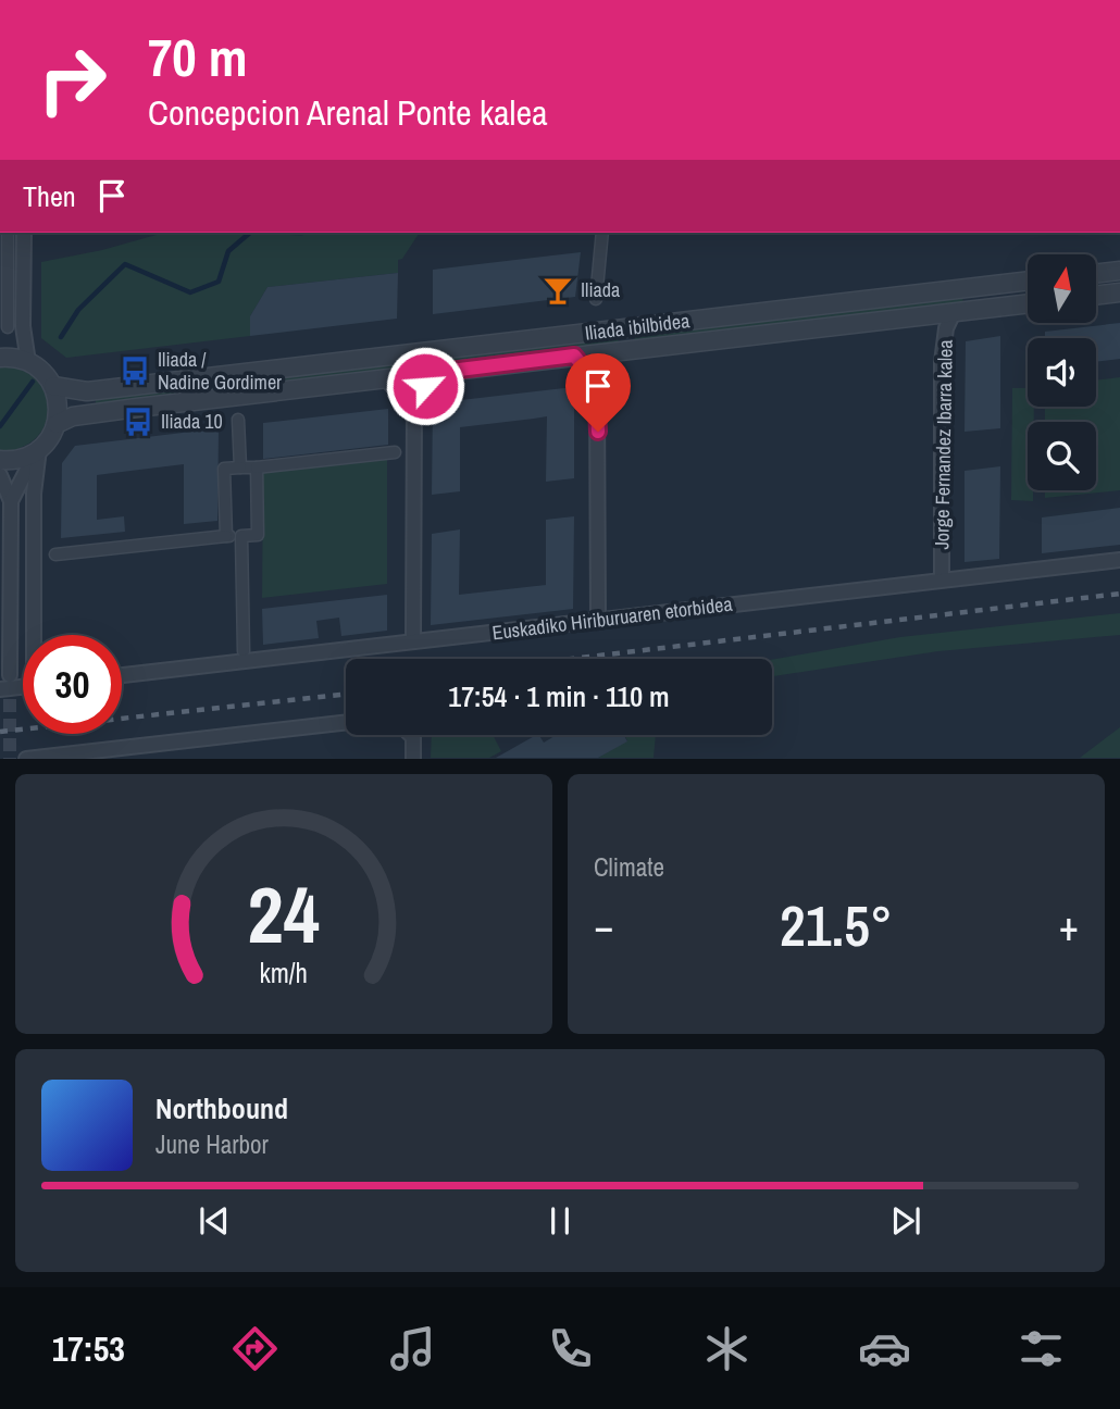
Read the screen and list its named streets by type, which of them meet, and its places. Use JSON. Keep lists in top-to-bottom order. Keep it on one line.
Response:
{"streets":{"street":["Iliada ibilbidea","Jorge Fernandez Ibarra kalea","Euskadiko Hiriburuaren etorbidea"]},"crossings":[["Iliada ibilbidea","Jorge Fernandez Ibarra kalea"],["Jorge Fernandez Ibarra kalea","Euskadiko Hiriburuaren etorbidea"]],"places":{"bar":["Iliada"],"bus stop":["Iliada / Nadine Gordimer","Iliada 10"]},"north":"top","page":{"turn":["70 m","Concepcion Arenal Ponte kalea"],"then":"Then","limit":"30","trip":"17:54 · 1 min · 110 m","tile":"Climate","heat":["−","21.5°","+"],"song":["Northbound","June Harbor"],"tabs":"17:53","gauge":["24","km/h"]}}
